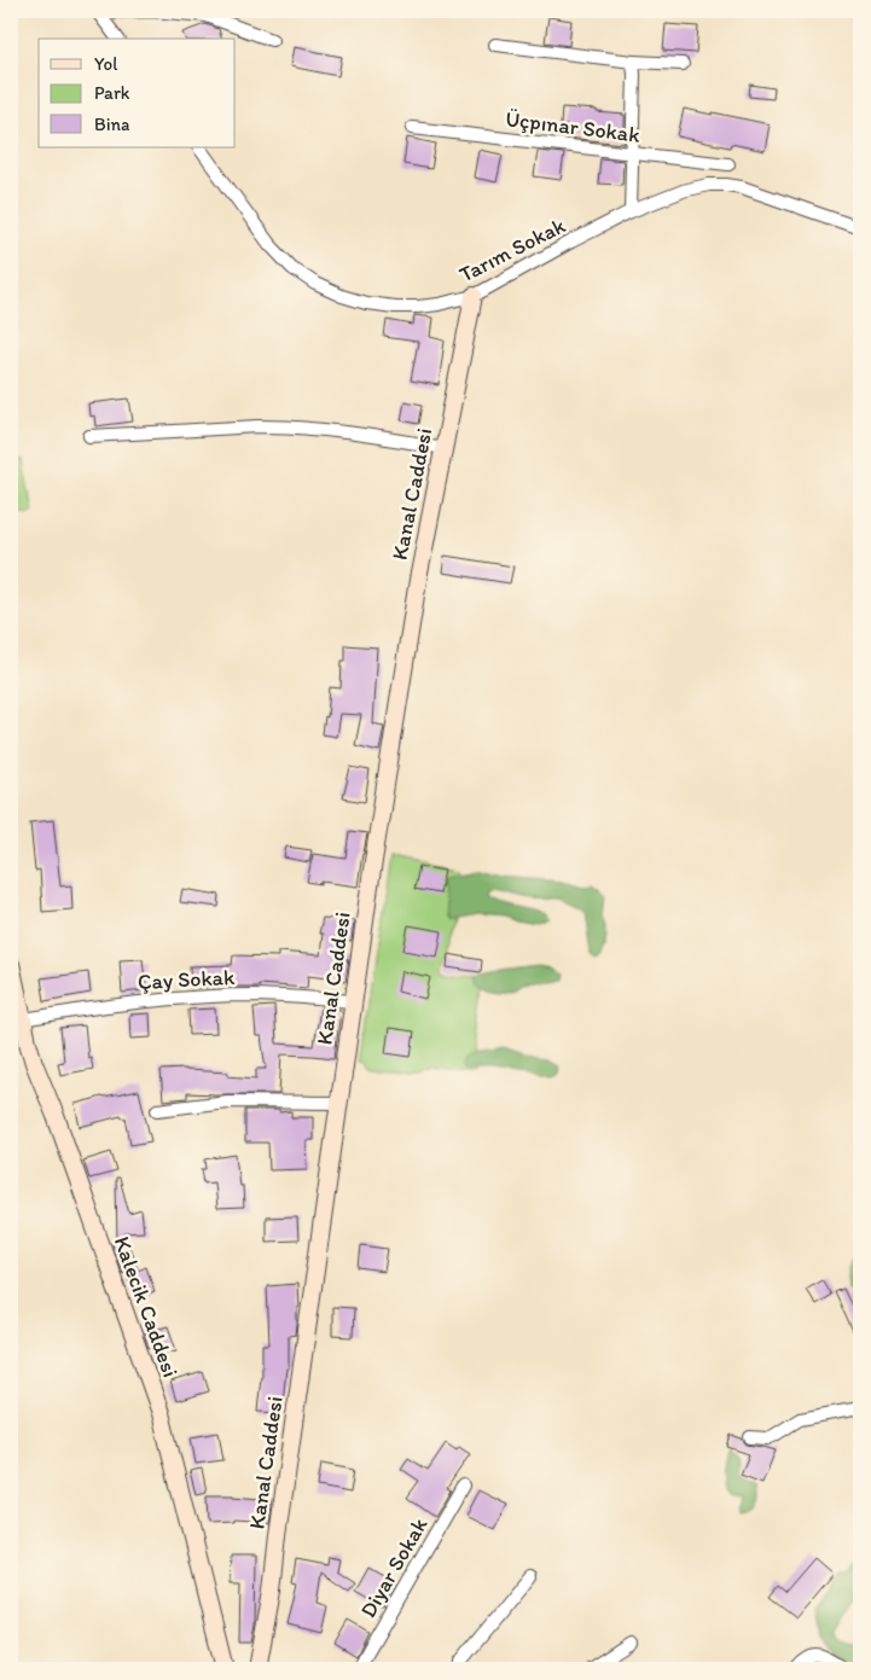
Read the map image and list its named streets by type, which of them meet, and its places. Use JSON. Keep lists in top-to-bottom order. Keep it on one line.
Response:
{"streets":{"street":["Üçpınar Sokak","Tarım Sokak","Kanal Caddesi","Çay Sokak","Kalecik Caddesi","Diyar Sokak"]},"crossings":[["Tarım Sokak","Kanal Caddesi"],["Kanal Caddesi","Çay Sokak"],["Çay Sokak","Kalecik Caddesi"]],"legend":["Yol","Park","Bina"]}
